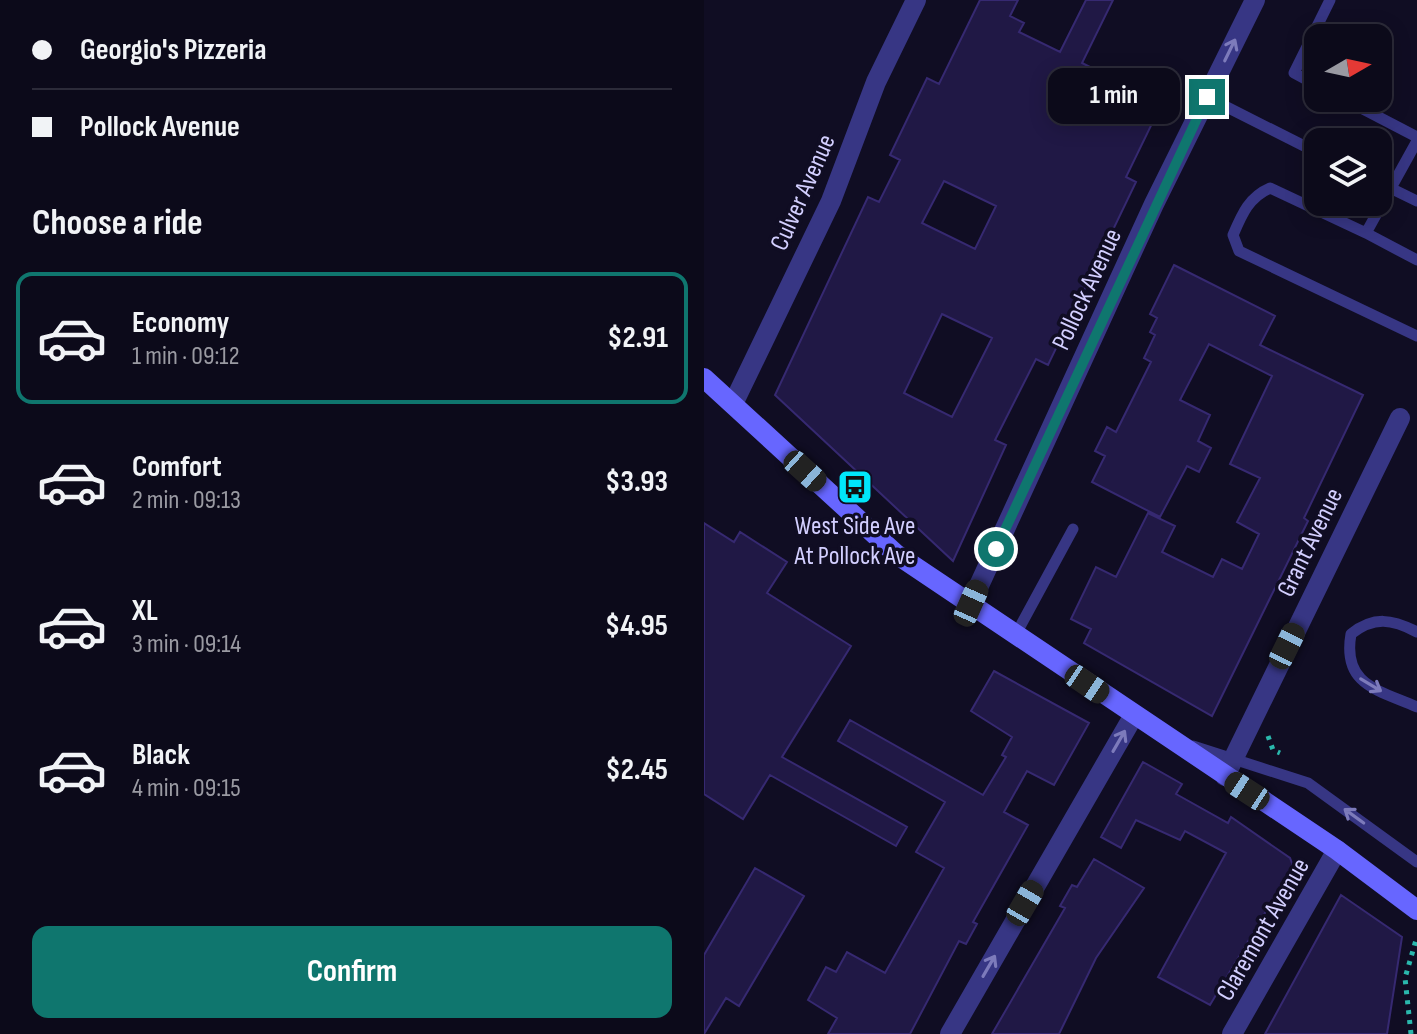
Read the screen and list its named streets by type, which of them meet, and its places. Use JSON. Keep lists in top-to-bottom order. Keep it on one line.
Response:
{"streets":{"street":["Culver Avenue","Pollock Avenue","Grant Avenue","Claremont Avenue"]},"places":{"bus stop":["West Side Ave At Pollock Ave"]},"north":"right","page":{"banner":["Georgio's Pizzeria","Pollock Avenue"],"bubble":"1 min","heading":"Choose a ride","list":[{"name":"Economy","note":"1 min · 09:12","value":"$2.91"},{"name":"Comfort","note":"2 min · 09:13","value":"$3.93"},{"name":"XL","note":"3 min · 09:14","value":"$4.95"},{"name":"Black","note":"4 min · 09:15","value":"$2.45"}],"buttons":"Confirm"}}
